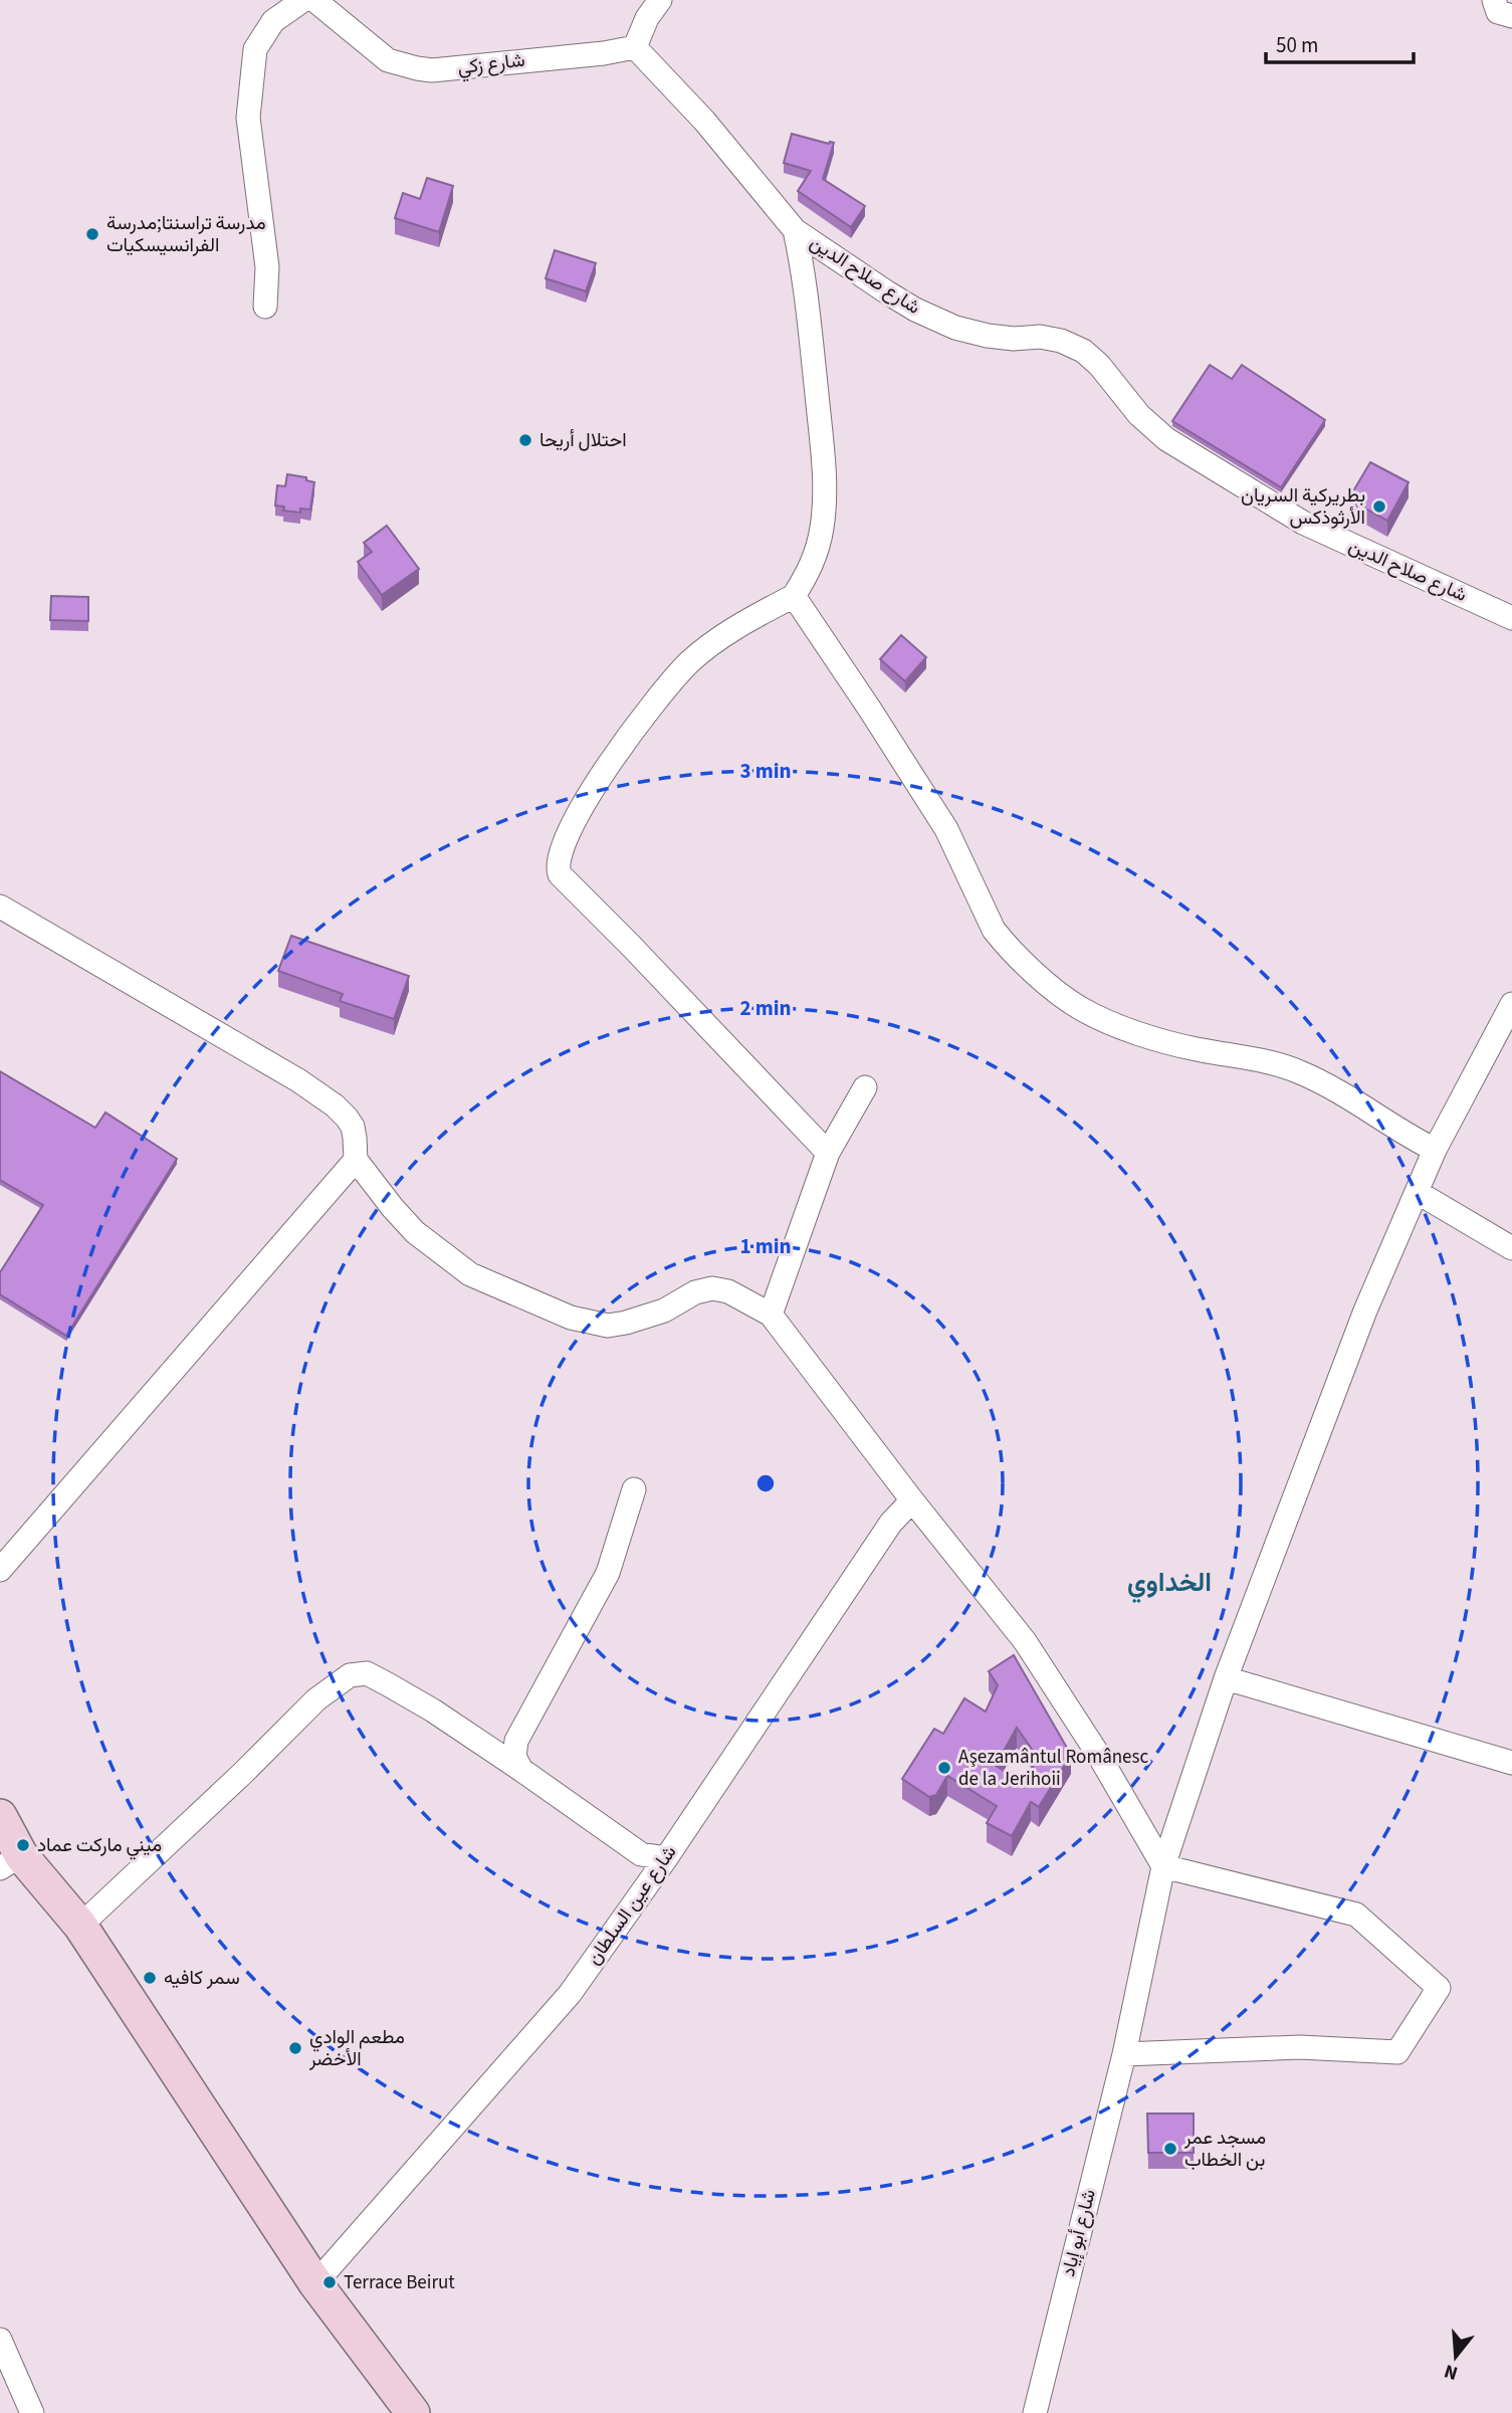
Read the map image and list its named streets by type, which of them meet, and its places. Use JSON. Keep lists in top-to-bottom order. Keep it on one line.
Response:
{"streets":{"street":["شارع زكي","شارع صلاح الدين","شارع عين السلطان","شارع أبو إياد"]},"crossings":[["شارع زكي","شارع صلاح الدين"]],"districts":["الخداوي"],"places":["مدرسة تراسنتا;مدرسة الفرانسيسكيات","احتلال أريحا","بطريركية السريان الأرثوذكس","Aşezamântul Românesc de la Jerihoii","ميني ماركت عماد","سمر كافيه","مطعم الوادي الأخضر","مسجد عمر بن الخطاب","Terrace Beirut"],"scale_bar":"50 m","north":"bottom","rings":["3 min","2 min","1 min"]}
